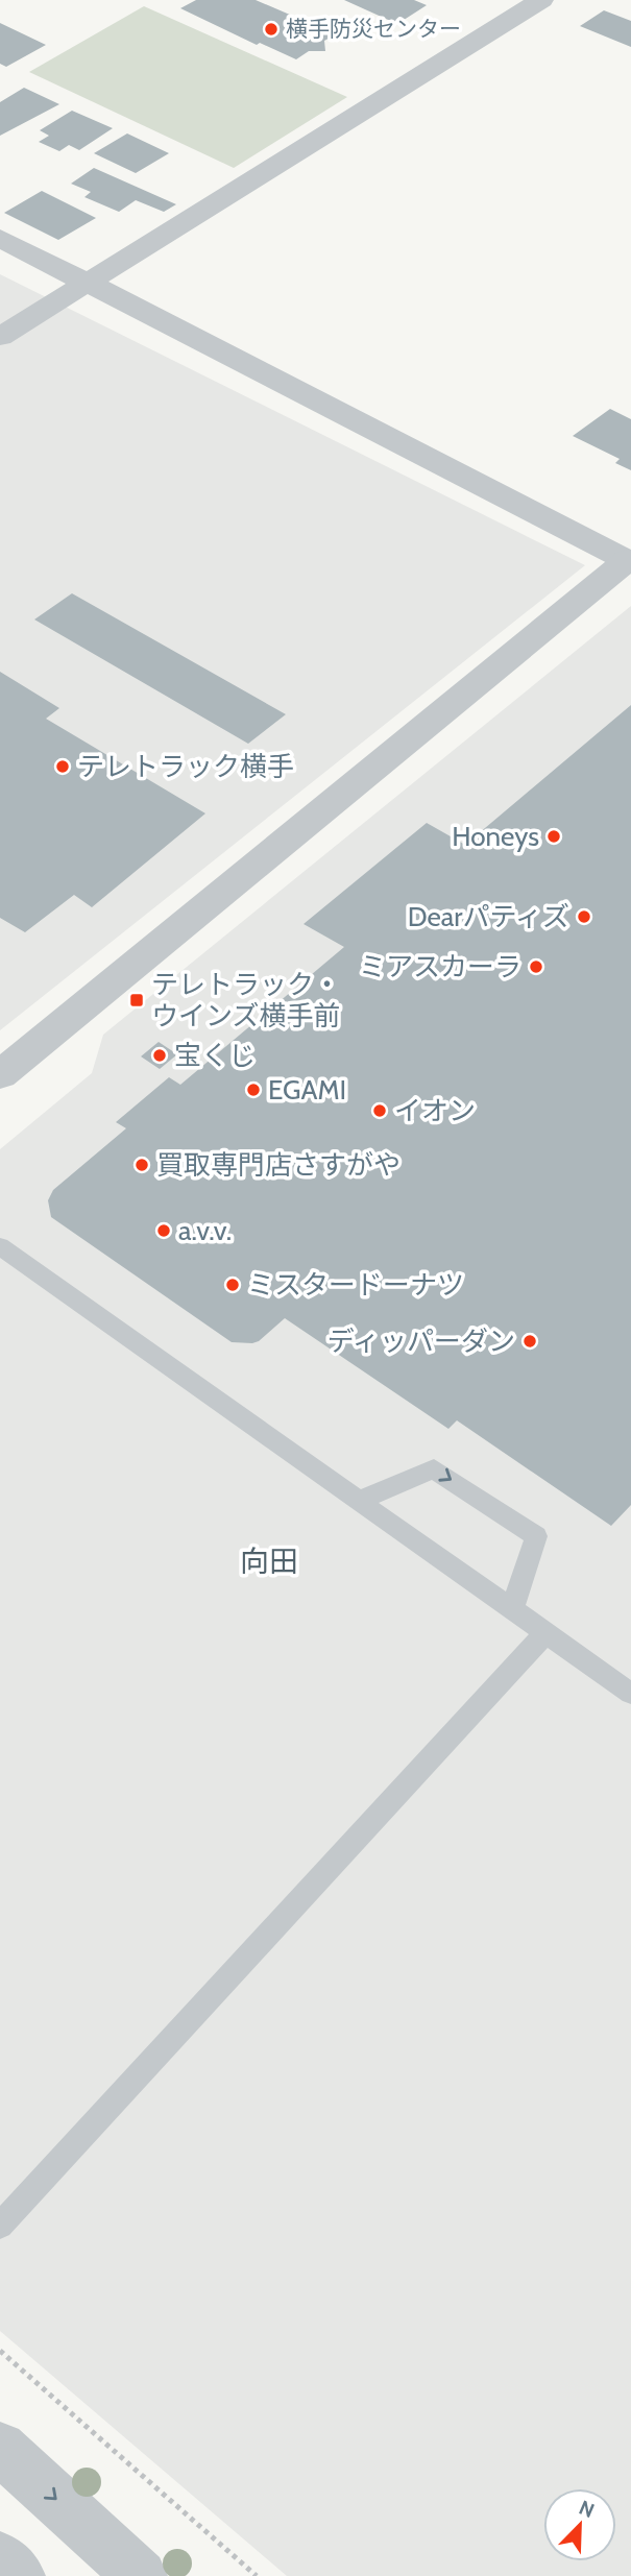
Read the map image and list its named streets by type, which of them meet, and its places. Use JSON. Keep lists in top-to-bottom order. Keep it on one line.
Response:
{"districts":["向田"],"places":{"other":["横手防災センター","テレトラック横手","Honeys","Dearパティズ","ミアスカーラ","宝くじ","EGAMI","イオン","買取専門店さすがや","a.v.v.","ミスタードーナツ","ディッパーダン"],"transit":["テレトラック・ ウインズ横手前"]},"north":"top right"}
